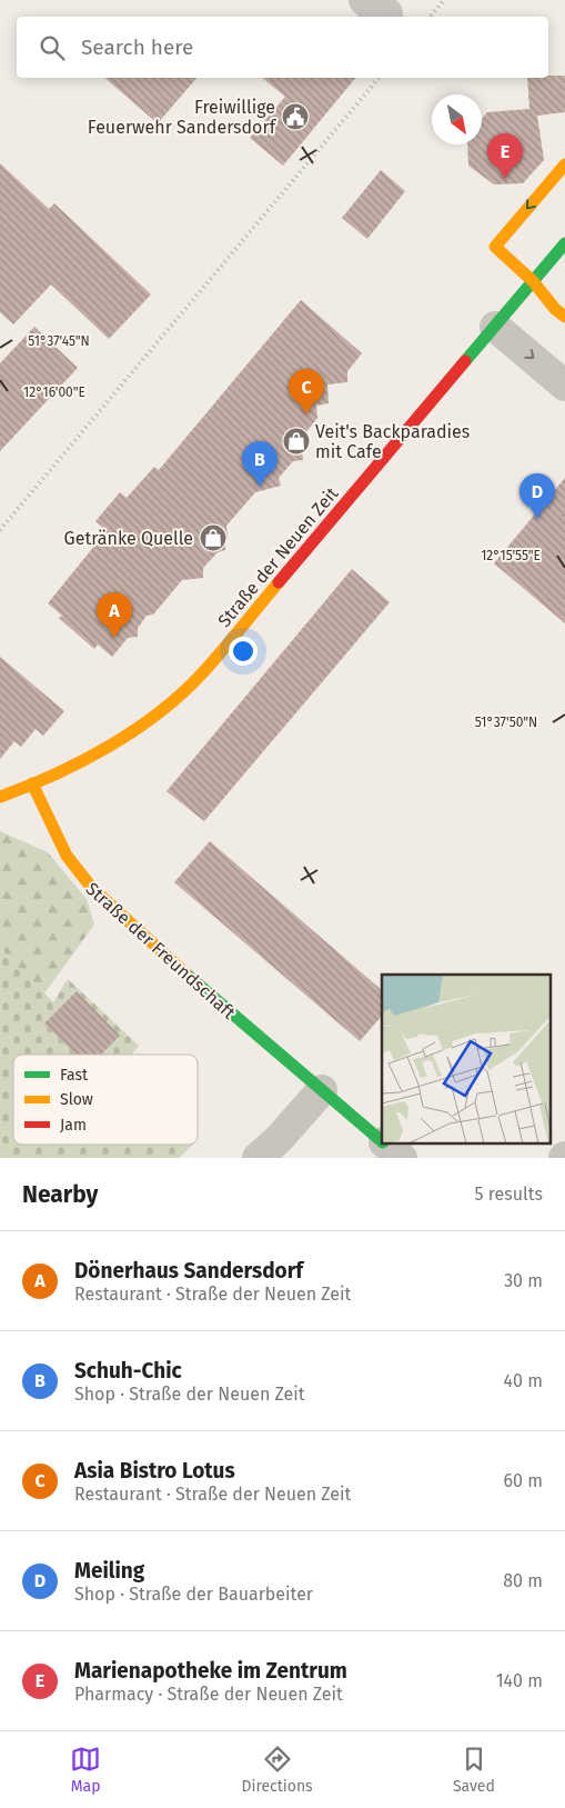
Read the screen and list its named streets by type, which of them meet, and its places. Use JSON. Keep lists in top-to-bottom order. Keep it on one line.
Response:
{"streets":{"street":["Straße der Neuen Zeit","Straße der Freundschaft"]},"crossings":[["Straße der Neuen Zeit","Straße der Freundschaft"]],"places":{"public building":["Freiwillige Feuerwehr Sandersdorf"],"shop":["Veit's Backparadies mit Cafe","Getränke Quelle"]},"legend":["Fast","Slow","Jam"],"north":"bottom right","page":{"search":"Search here","pins":["E","C","B","D","A"],"heading":["Nearby","5 results"],"list":[{"mark":"A","name":"Dönerhaus Sandersdorf","note":"Restaurant · Straße der Neuen Zeit","value":"30 m"},{"mark":"B","name":"Schuh-Chic","note":"Shop · Straße der Neuen Zeit","value":"40 m"},{"mark":"C","name":"Asia Bistro Lotus","note":"Restaurant · Straße der Neuen Zeit","value":"60 m"},{"mark":"D","name":"Meiling","note":"Shop · Straße der Bauarbeiter","value":"80 m"},{"mark":"E","name":"Marienapotheke im Zentrum","note":"Pharmacy · Straße der Neuen Zeit","value":"140 m"}],"nav":["Map","Directions","Saved"]},"coordinates":["51°37'45\"N","12°16'00\"E","12°15'55\"E","51°37'50\"N"]}
